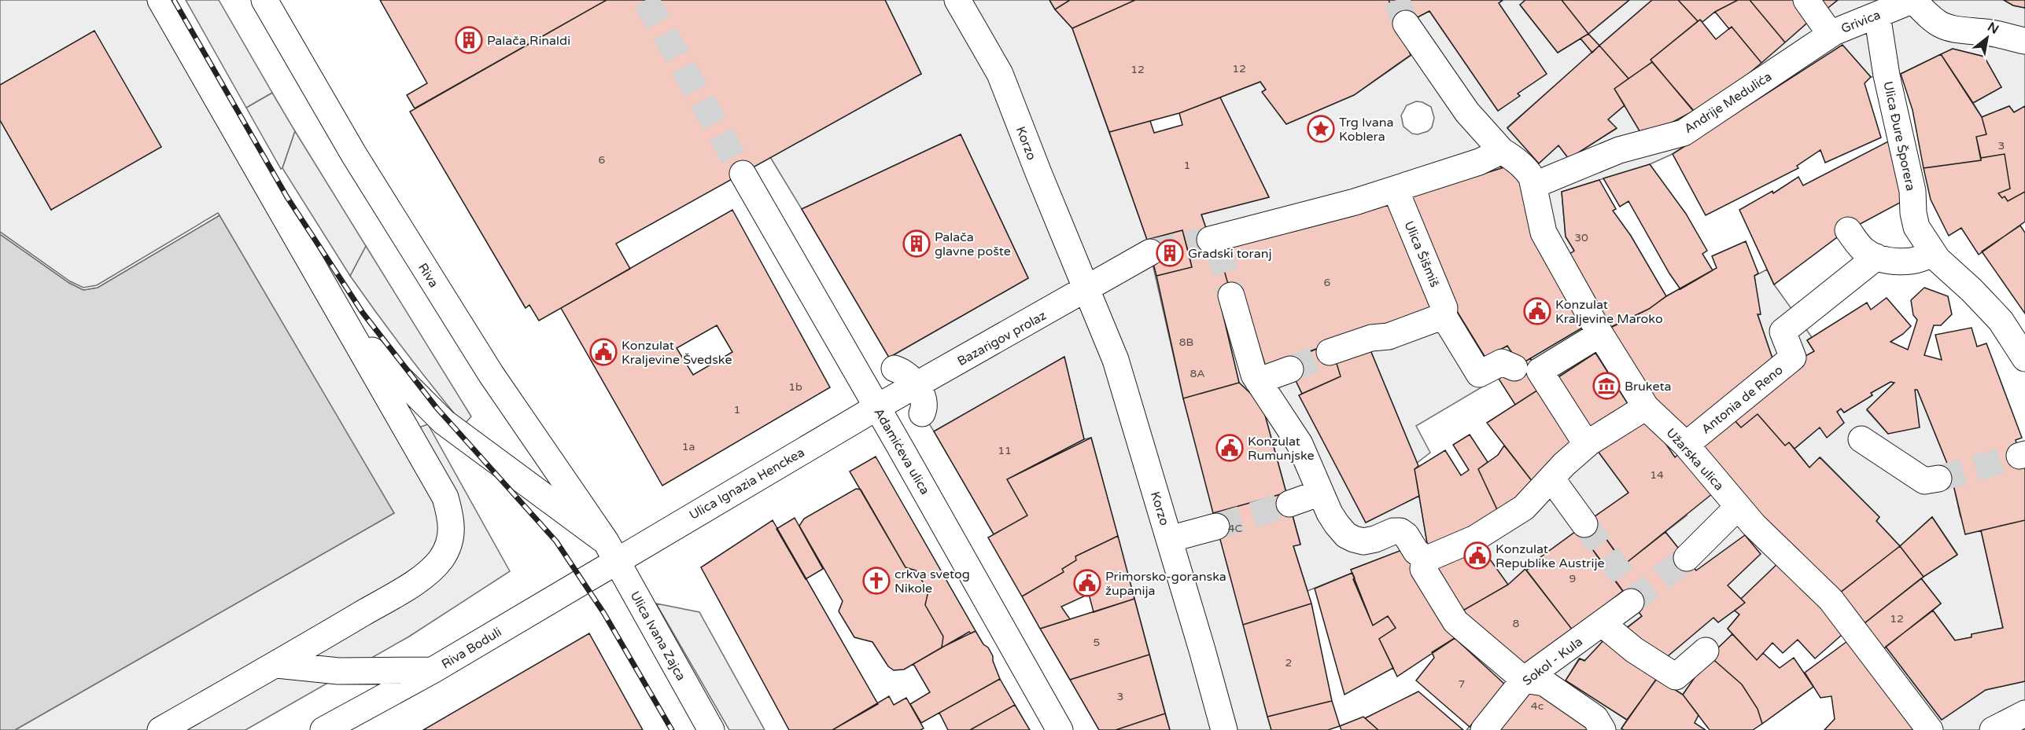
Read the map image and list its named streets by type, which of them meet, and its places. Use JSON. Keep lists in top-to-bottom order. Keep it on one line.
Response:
{"streets":{"street":["Grivica","Andrije Medulića","Ulica Đure Šporera","Korzo","Ulica Šišmiš","Riva","Bazarigov prolaz","Antonia de Reno","Adamićeva ulica","Užarska ulica","Ulica Ignazia Henckea","Ulica Ivana Zajca","Riva Boduli","Sokol - Kula"]},"crossings":[["Grivica","Andrije Medulića"],["Grivica","Ulica Đure Šporera"],["Andrije Medulića","Užarska ulica"],["Korzo","Bazarigov prolaz"],["Riva","Ulica Ignazia Henckea"],["Riva","Ulica Ivana Zajca"],["Riva","Riva Boduli"],["Bazarigov prolaz","Adamićeva ulica"],["Bazarigov prolaz","Ulica Ignazia Henckea"],["Antonia de Reno","Užarska ulica"],["Adamićeva ulica","Ulica Ignazia Henckea"],["Ulica Ignazia Henckea","Ulica Ivana Zajca"],["Ulica Ignazia Henckea","Riva Boduli"],["Ulica Ivana Zajca","Riva Boduli"]],"places":{"building":["Palača Rinaldi","Palača glavne pošte","Gradski toranj"],"place":["Trg Ivana Koblera"],"public building":["Konzulat Kraljevine Maroko","Konzulat Kraljevine Švedske","Konzulat Rumunjske","Konzulat Republike Austrije","Primorsko-goranska županija"],"museum":["Bruketa"],"church":["crkva svetog Nikole"]},"house_numbers":["12","12","3","6","1","30","6","8B","8A","1b","1","1a","11","14","4C","9","12","8","5","2","7","3","4c"],"north":"top right"}
